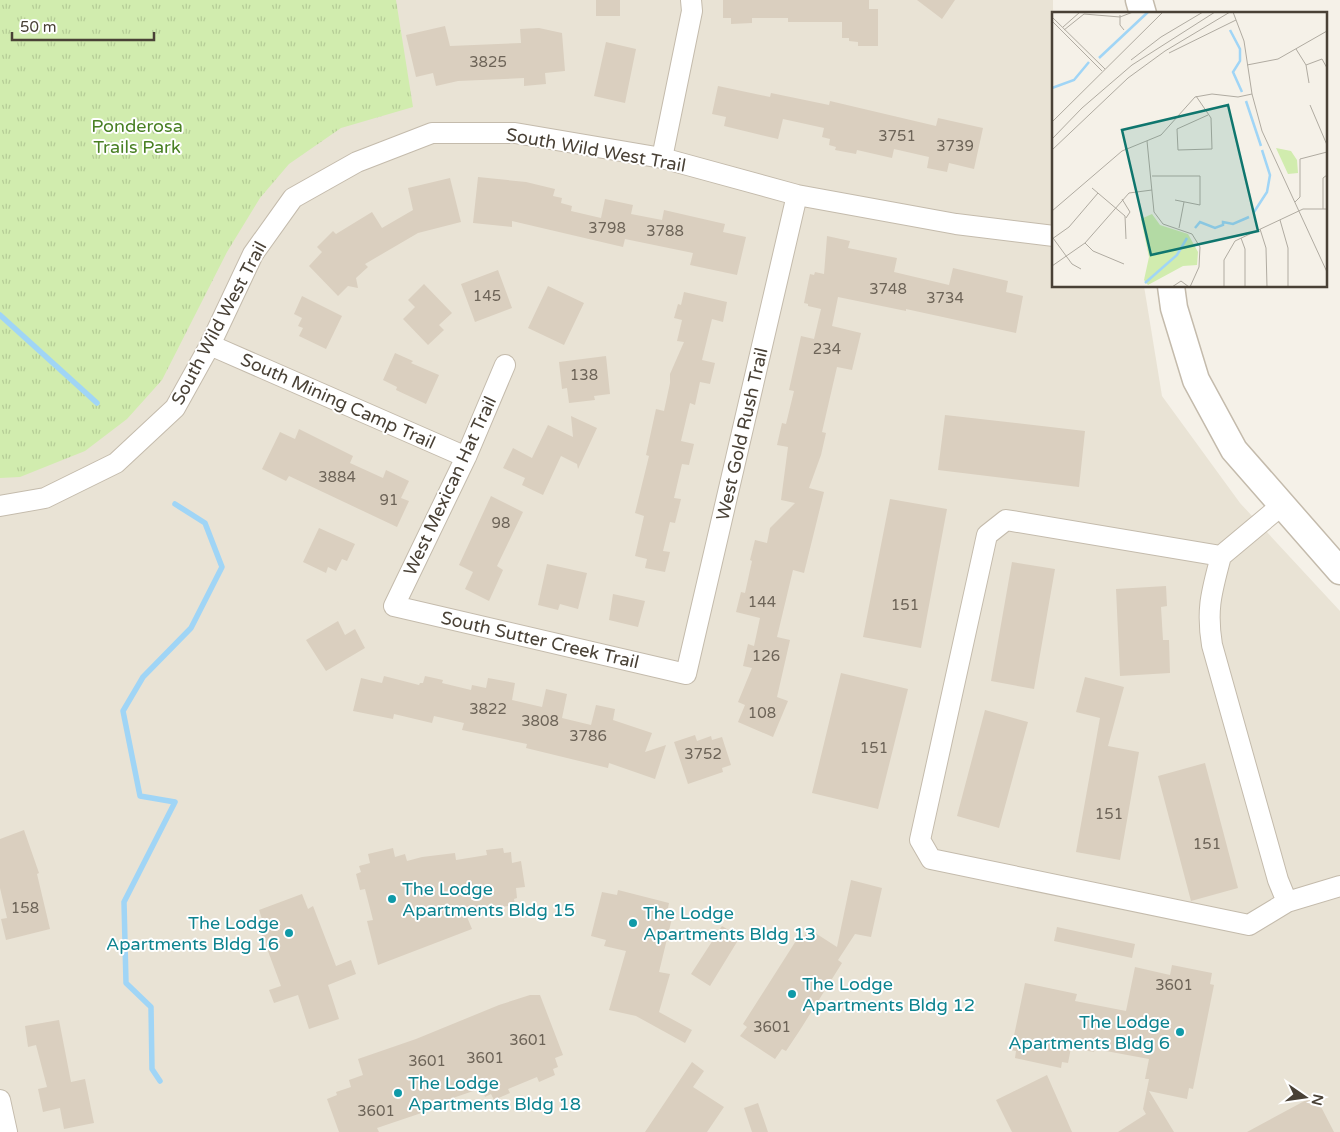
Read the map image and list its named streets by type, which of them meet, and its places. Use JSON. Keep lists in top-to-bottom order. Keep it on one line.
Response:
{"streets":{"street":["South Wild West Trail","South Mining Camp Trail","West Gold Rush Trail","West Mexican Hat Trail","South Sutter Creek Trail"]},"crossings":[["South Wild West Trail","South Mining Camp Trail"],["South Wild West Trail","West Gold Rush Trail"],["South Mining Camp Trail","West Mexican Hat Trail"],["West Gold Rush Trail","South Sutter Creek Trail"],["West Mexican Hat Trail","South Sutter Creek Trail"]],"parks":["Ponderosa Trails Park"],"places":["The Lodge Apartments Bldg 15","The Lodge Apartments Bldg 13","The Lodge Apartments Bldg 16","The Lodge Apartments Bldg 12","The Lodge Apartments Bldg 6","The Lodge Apartments Bldg 18"],"house_numbers":["3825","3751","3739","3798","3788","3748","145","3734","234","138","3884","91","98","144","151","126","3822","108","3808","3786","151","3752","151","151","158","3601","3601","3601","3601","3601","3601"],"scale_bar":"50 m","north":"right"}
